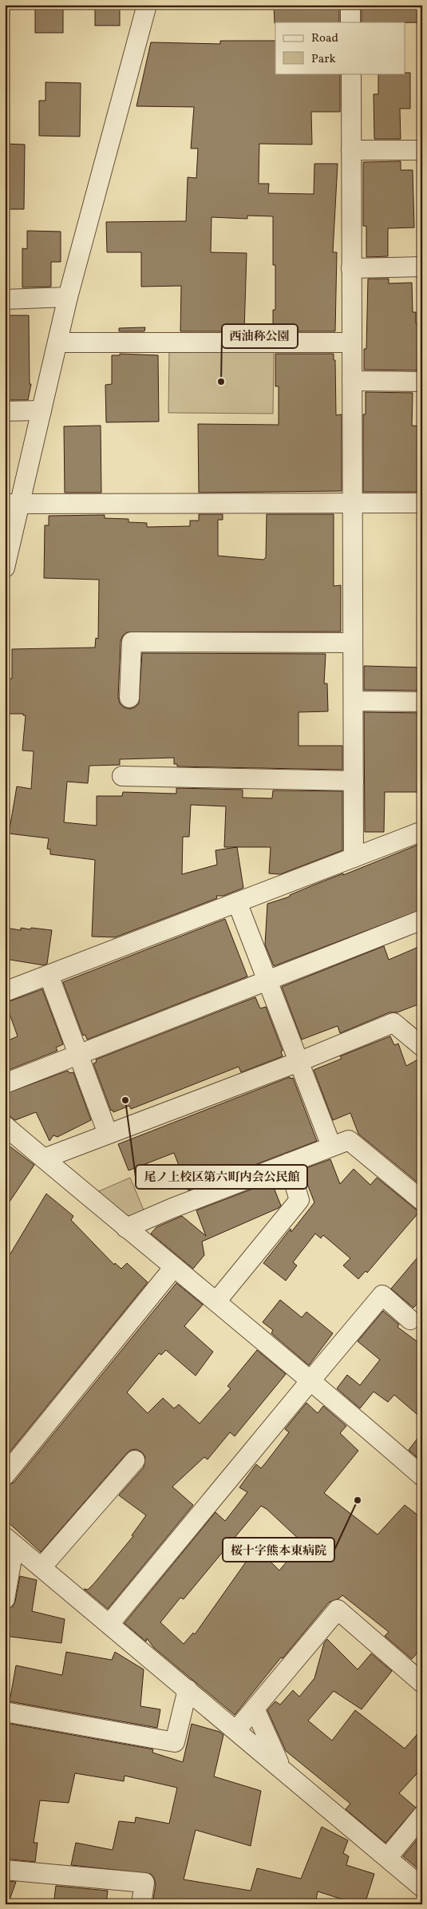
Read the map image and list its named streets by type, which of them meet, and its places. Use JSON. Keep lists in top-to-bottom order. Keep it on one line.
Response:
{"places":["西油称公園","尾ノ上校区第六町内会公民館","桜十字熊本東病院"],"legend":["Road","Park"]}
